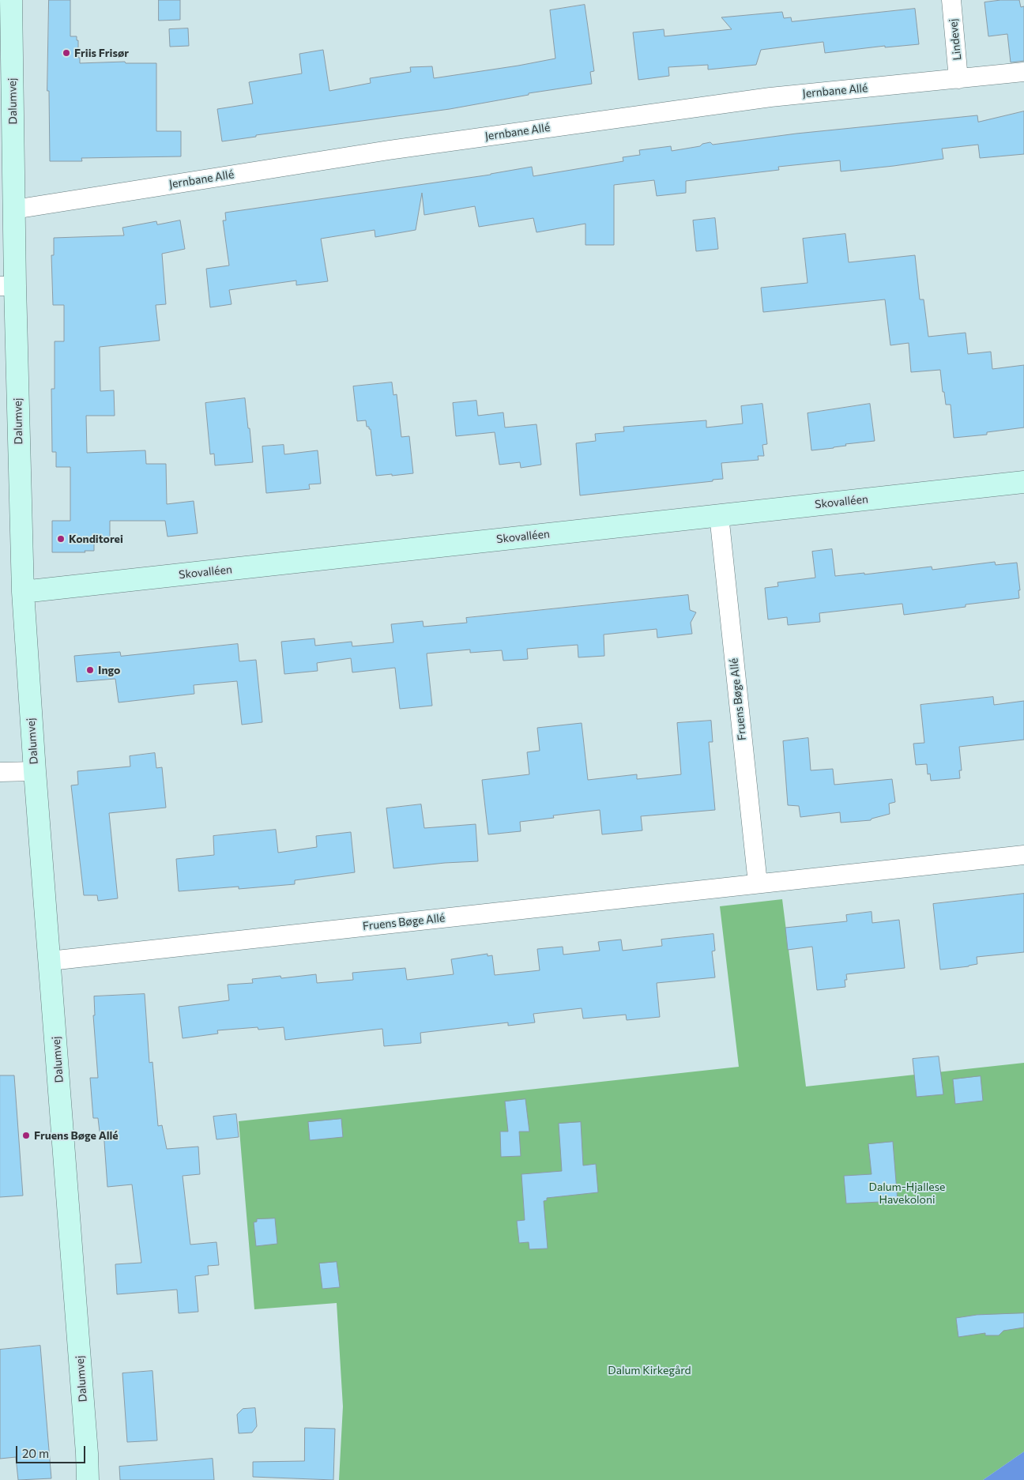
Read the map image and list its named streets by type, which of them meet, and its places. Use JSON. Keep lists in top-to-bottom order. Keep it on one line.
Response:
{"streets":{"street":["Lindevej","Jernbane Allé","Dalumvej","Skovalléen","Fruens Bøge Allé"]},"crossings":[["Lindevej","Jernbane Allé"],["Jernbane Allé","Dalumvej"],["Dalumvej","Skovalléen"],["Dalumvej","Fruens Bøge Allé"],["Skovalléen","Fruens Bøge Allé"]],"parks":["Dalum-Hjallese Havekoloni","Dalum Kirkegård"],"places":["Friis Frisør","Konditorei","Ingo","Fruens Bøge Allé"],"scale_bar":"20 m"}
